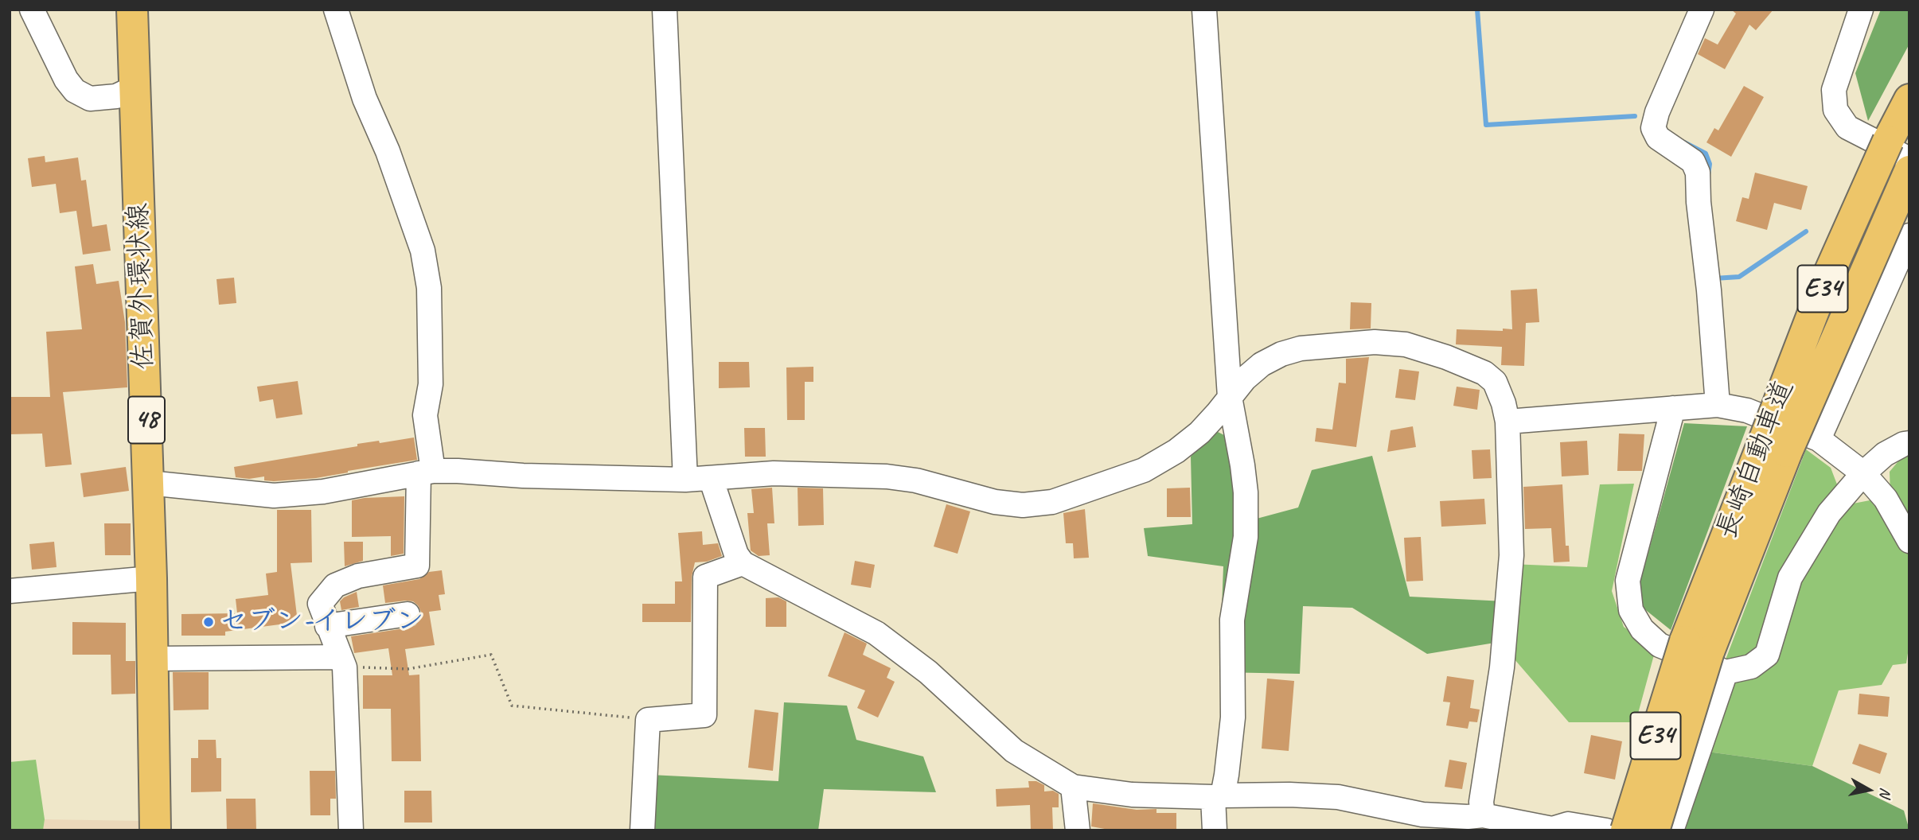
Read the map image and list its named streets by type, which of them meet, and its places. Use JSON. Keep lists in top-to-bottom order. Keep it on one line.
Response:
{"streets":{"main road":["佐賀外環状線","E34","48","長崎自動車道"]},"places":["セブン-イレブン"],"north":"right"}
